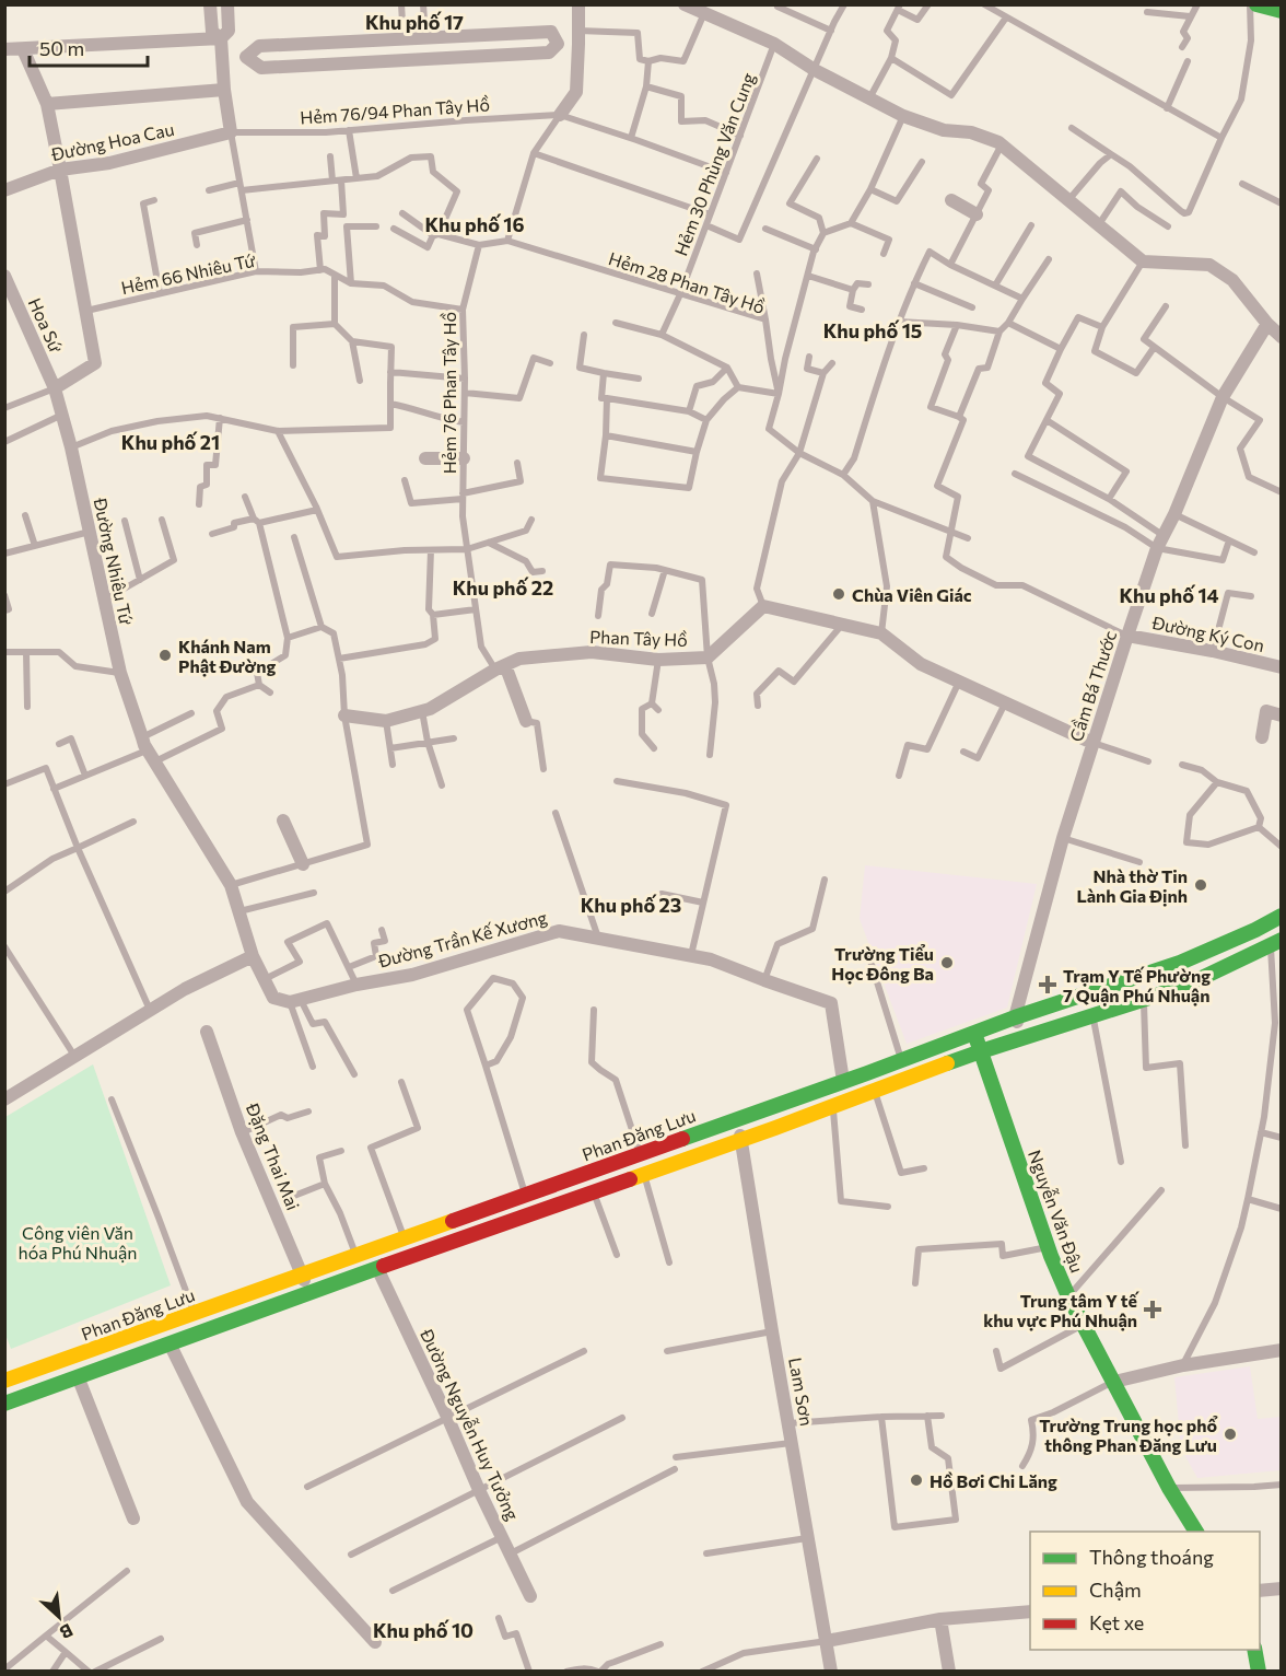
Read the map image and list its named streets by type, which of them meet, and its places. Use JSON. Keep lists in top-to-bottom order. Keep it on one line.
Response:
{"streets":{"main road":["Phan Đăng Lưu","Nguyễn Văn Đậu"],"street":["Đường Hoa Cau","Hoa Sứ","Đường Nhiêu Tứ","Đường Ký Con","Phan Tây Hồ","Cầm Bá Thước","Đường Trần Kế Xương","Đặng Thai Mai","Lam Sơn","Đường Nguyễn Huy Tưởng"],"lane":["Hẻm 76/94 Phan Tây Hồ","Hẻm 30 Phùng Văn Cung","Hẻm 66 Nhiêu Tứ","Hẻm 28 Phan Tây Hồ","Hẻm 76 Phan Tây Hồ"]},"crossings":[["Hẻm 76/94 Phan Tây Hồ","Đường Hoa Cau"],["Hẻm 30 Phùng Văn Cung","Hẻm 28 Phan Tây Hồ"],["Hoa Sứ","Đường Nhiêu Tứ"],["Hẻm 76 Phan Tây Hồ","Phan Tây Hồ"],["Đường Ký Con","Cầm Bá Thước"],["Cầm Bá Thước","Phan Đăng Lưu"],["Đường Trần Kế Xương","Phan Đăng Lưu"],["Phan Đăng Lưu","Đặng Thai Mai"],["Phan Đăng Lưu","Nguyễn Văn Đậu"],["Phan Đăng Lưu","Lam Sơn"]],"districts":["Khu phố 17","Khu phố 16","Khu phố 15","Khu phố 21","Khu phố 22","Khu phố 14","Khu phố 23","Khu phố 10"],"parks":["Công viên Văn hóa Phú Nhuận"],"places":{"other":["Chùa Viên Giác","Khánh Nam Phật Đường","Nhà thờ Tin Lành Gia Định","Trường Tiểu Học Đông Ba","Trường Trung học phổ thông Phan Đăng Lưu","Hồ Bơi Chi Lăng"],"health":["Trạm Y Tế Phường 7 Quận Phú Nhuận","Trung tâm Y tế khu vực Phú Nhuận"]},"legend":["Thông thoáng","Chậm","Kẹt xe"],"scale_bar":"50 m","north":"bottom right"}
